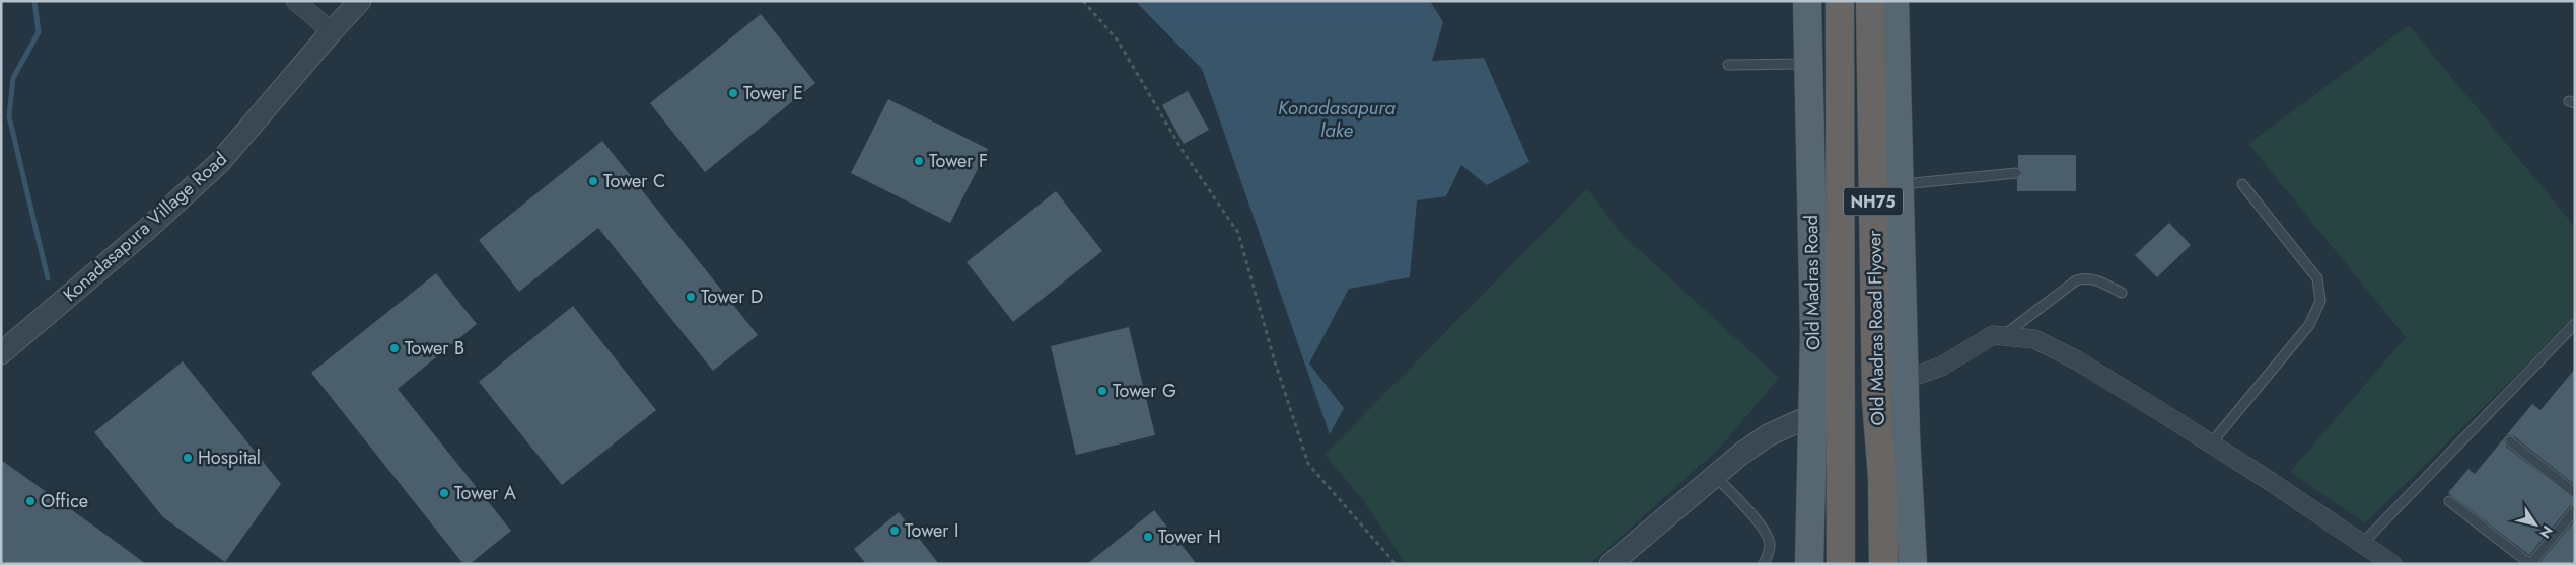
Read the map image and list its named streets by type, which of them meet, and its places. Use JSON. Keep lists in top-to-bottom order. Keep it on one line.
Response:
{"streets":{"highway":["NH75","Old Madras Road Flyover"],"main road":["Old Madras Road"],"street":["Konadasapura Village Road"]},"water":["Konadasapura lake"],"places":["Tower E","Tower F","Tower C","Tower D","Tower B","Tower G","Hospital","Tower A","Office","Tower I","Tower H"],"north":"bottom right"}
